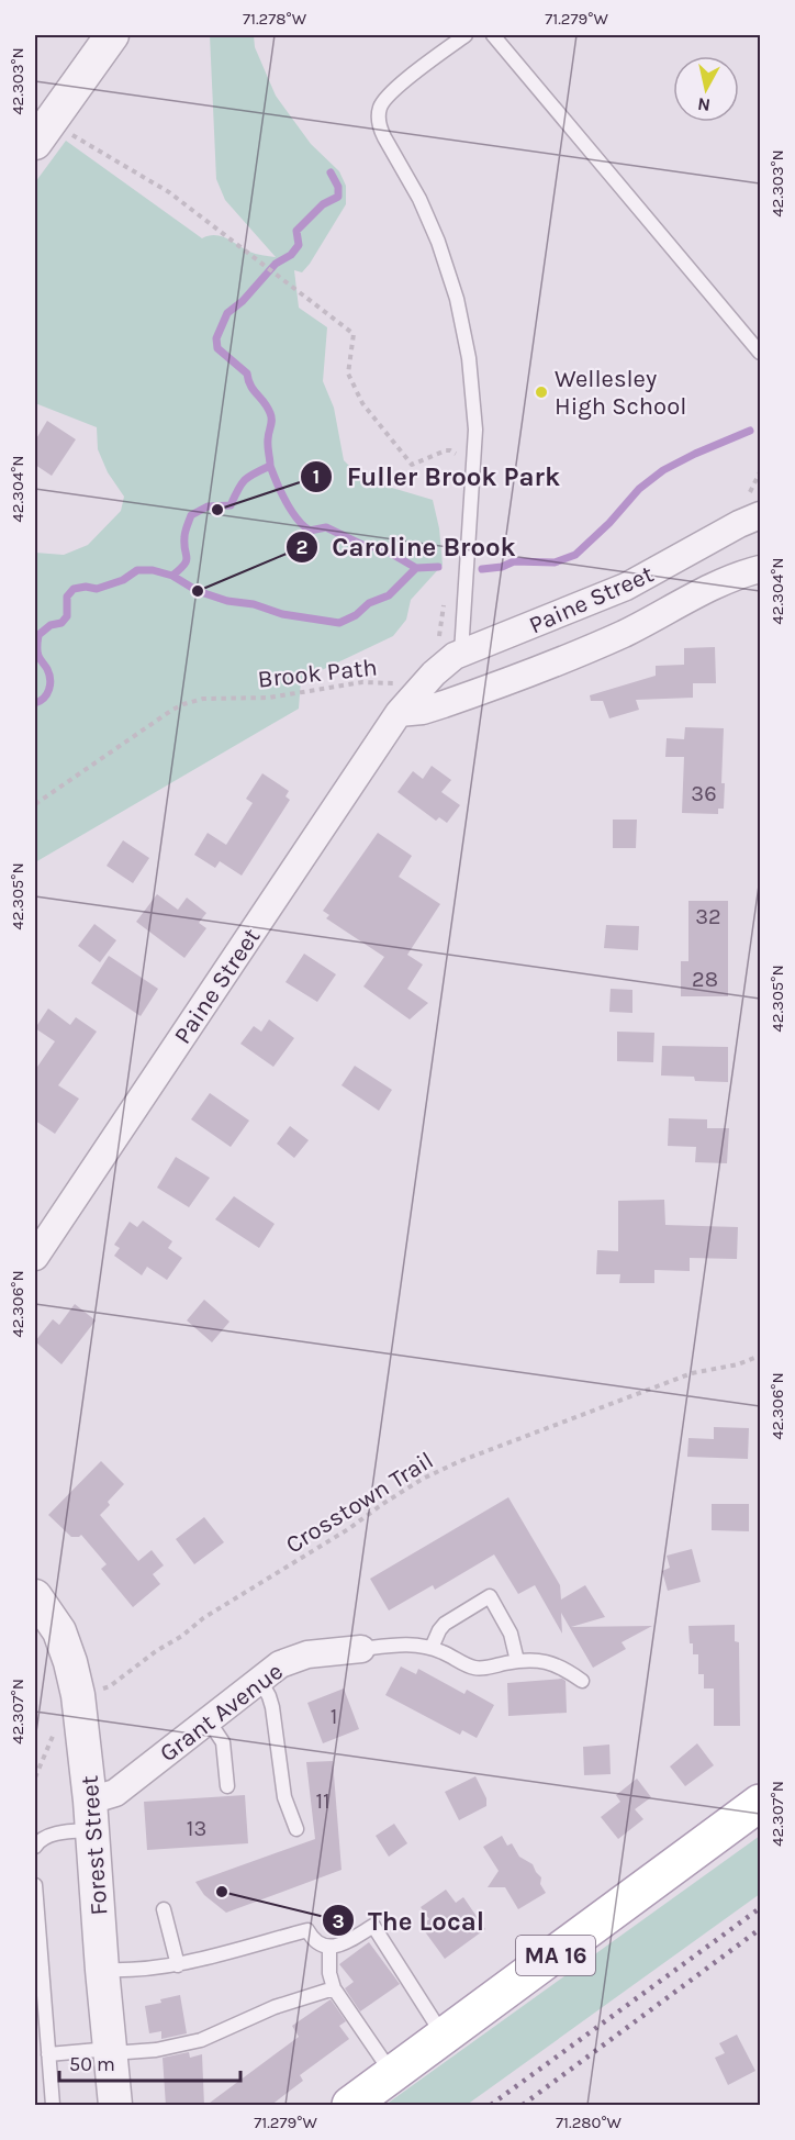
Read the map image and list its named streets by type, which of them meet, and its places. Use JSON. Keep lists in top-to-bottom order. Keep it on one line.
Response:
{"streets":{"main road":["MA 16"],"street":["Paine Street","Grant Avenue","Forest Street"],"path":["Brook Path","Crosstown Trail"]},"crossings":[["Crosstown Trail","Forest Street"],["Grant Avenue","Forest Street"]],"places":["Wellesley High School","Fuller Brook Park","Caroline Brook","The Local"],"house_numbers":["36","32","28","1","11","13"],"scale_bar":"50 m","north":"bottom","coordinates":["71.278°W","71.279°W","42.303°N","42.304°N","42.305°N","42.306°N","42.307°N","71.280°W"]}
